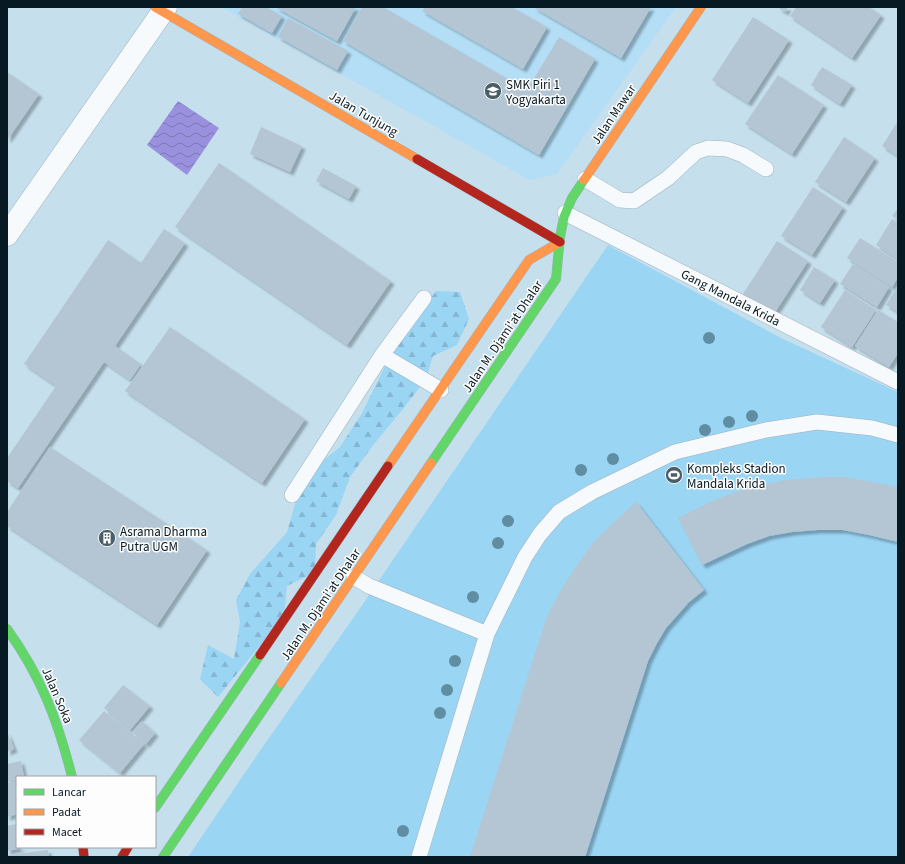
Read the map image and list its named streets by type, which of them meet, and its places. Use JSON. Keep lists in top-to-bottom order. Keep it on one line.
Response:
{"streets":{"street":["Jalan Tunjung","Jalan Mawar","Jalan M. Djami'at Dhalar","Jalan Soka"],"lane":["Gang Mandala Krida"]},"crossings":[["Jalan Tunjung","Jalan Mawar"],["Jalan Tunjung","Jalan M. Djami'at Dhalar"],["Jalan Mawar","Gang Mandala Krida"],["Jalan Mawar","Jalan M. Djami'at Dhalar"]],"places":{"school or university":["SMK Piri 1 Yogyakarta"],"sports":["Kompleks Stadion Mandala Krida"],"building":["Asrama Dharma Putra UGM"]},"legend":["Lancar","Padat","Macet"]}
